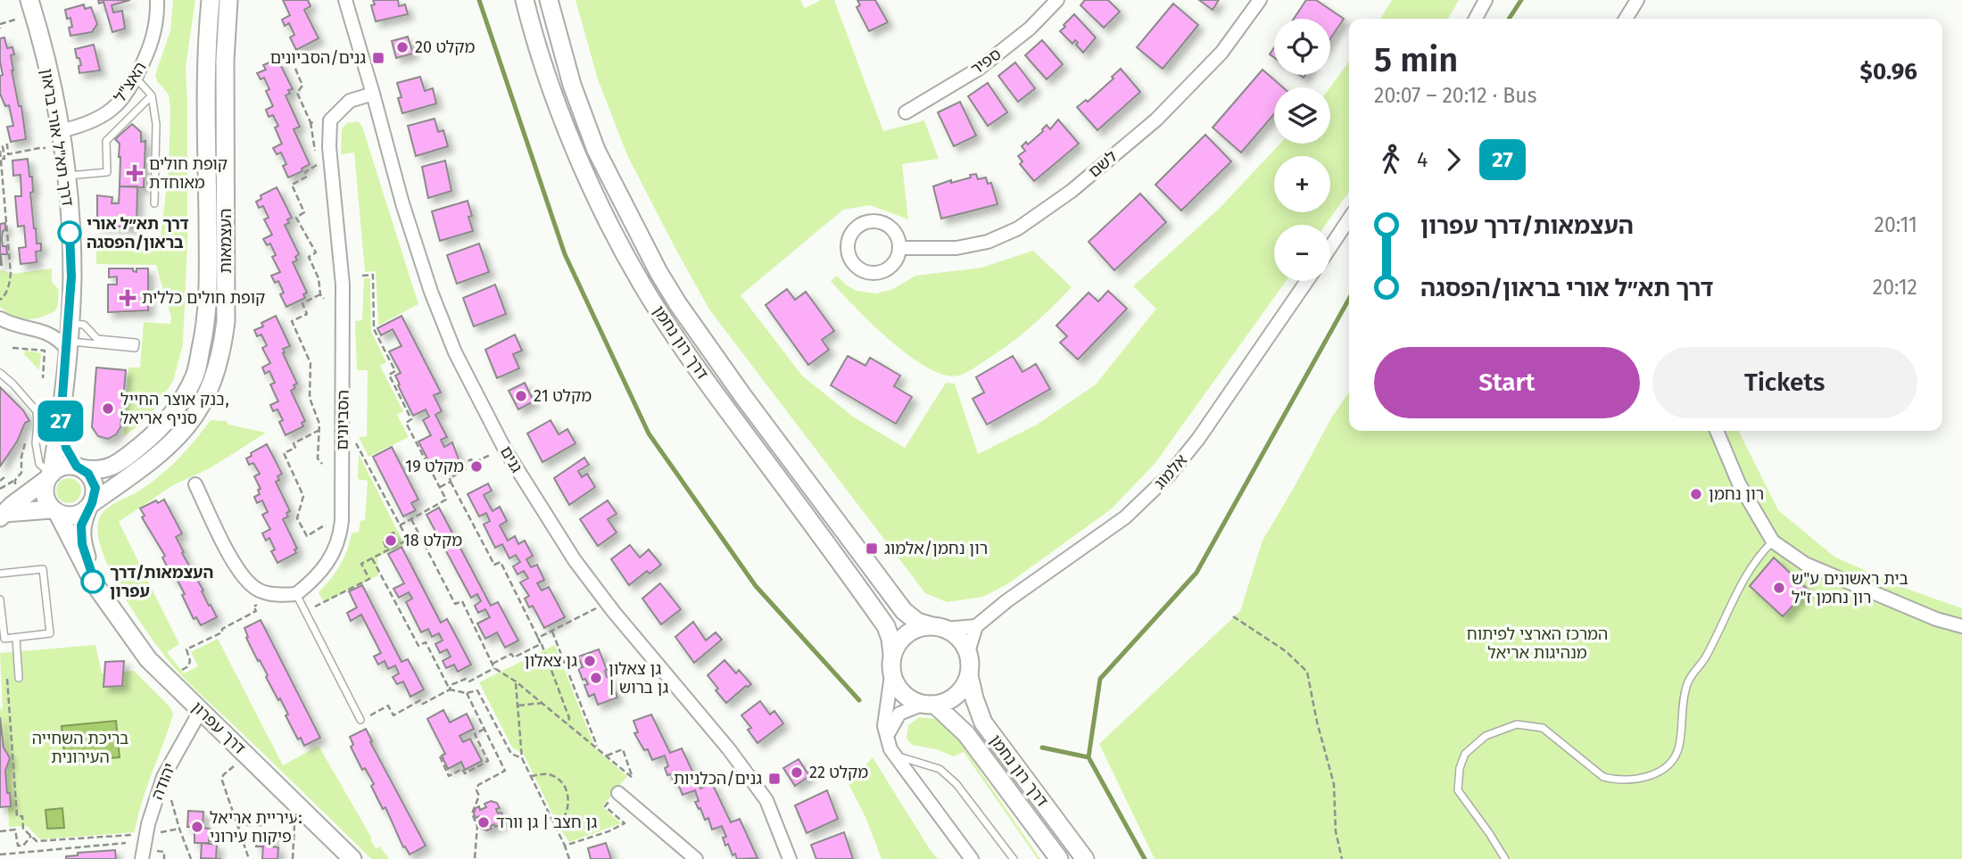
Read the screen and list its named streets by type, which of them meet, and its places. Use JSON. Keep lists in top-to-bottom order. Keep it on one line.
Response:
{"streets":{"street":["ספיר","האצ\"ל","דרך תא\"ל אורי בראון","לשם","העצמאות","דרך רון נחמן","הסביונים","גנים","אלמוג","דרך עפרון","יהודה"]},"crossings":[["האצ\"ל","דרך תא\"ל אורי בראון"],["העצמאות","דרך עפרון"],["הסביונים","גנים"],["דרך עפרון","יהודה"]],"parks":["המרכז הארצי לפיתוח מנהיגות אריאל","בריכת השחייה העירונית"],"places":{"other":["מקלט 20","דרך תא״ל אורי בראון/הפסגה","מקלט 21","בנק אוצר החייל, סניף אריאל","מקלט 19","רון נחמן","מקלט 18","העצמאות/דרך עפרון","בית ראשונים ע\"ש רון נחמן ז\"ל","גן צאלון","גן צאלון | גן ברוש","מקלט 22","גן חצב | גן וורד","עיריית אריאל: פיקוח עירוני"],"transit":["גנים/הסביונים","רון נחמן/אלמוג","גנים/הכלניות"],"health":["קופת חולים מאוחדת","קופת חולים כללית"]},"lines":["bus line 27"],"page":{"on_map":"27","map_buttons":["+","−"],"heading":["5 min","20:07 – 20:12 · Bus","$0.96"],"legs":["4","27"],"list":[{"name":"העצמאות/דרך עפרון","value":"20:11"},{"name":"דרך תא״ל אורי בראון/הפסגה","value":"20:12"}],"buttons":["Start","Tickets"]}}
